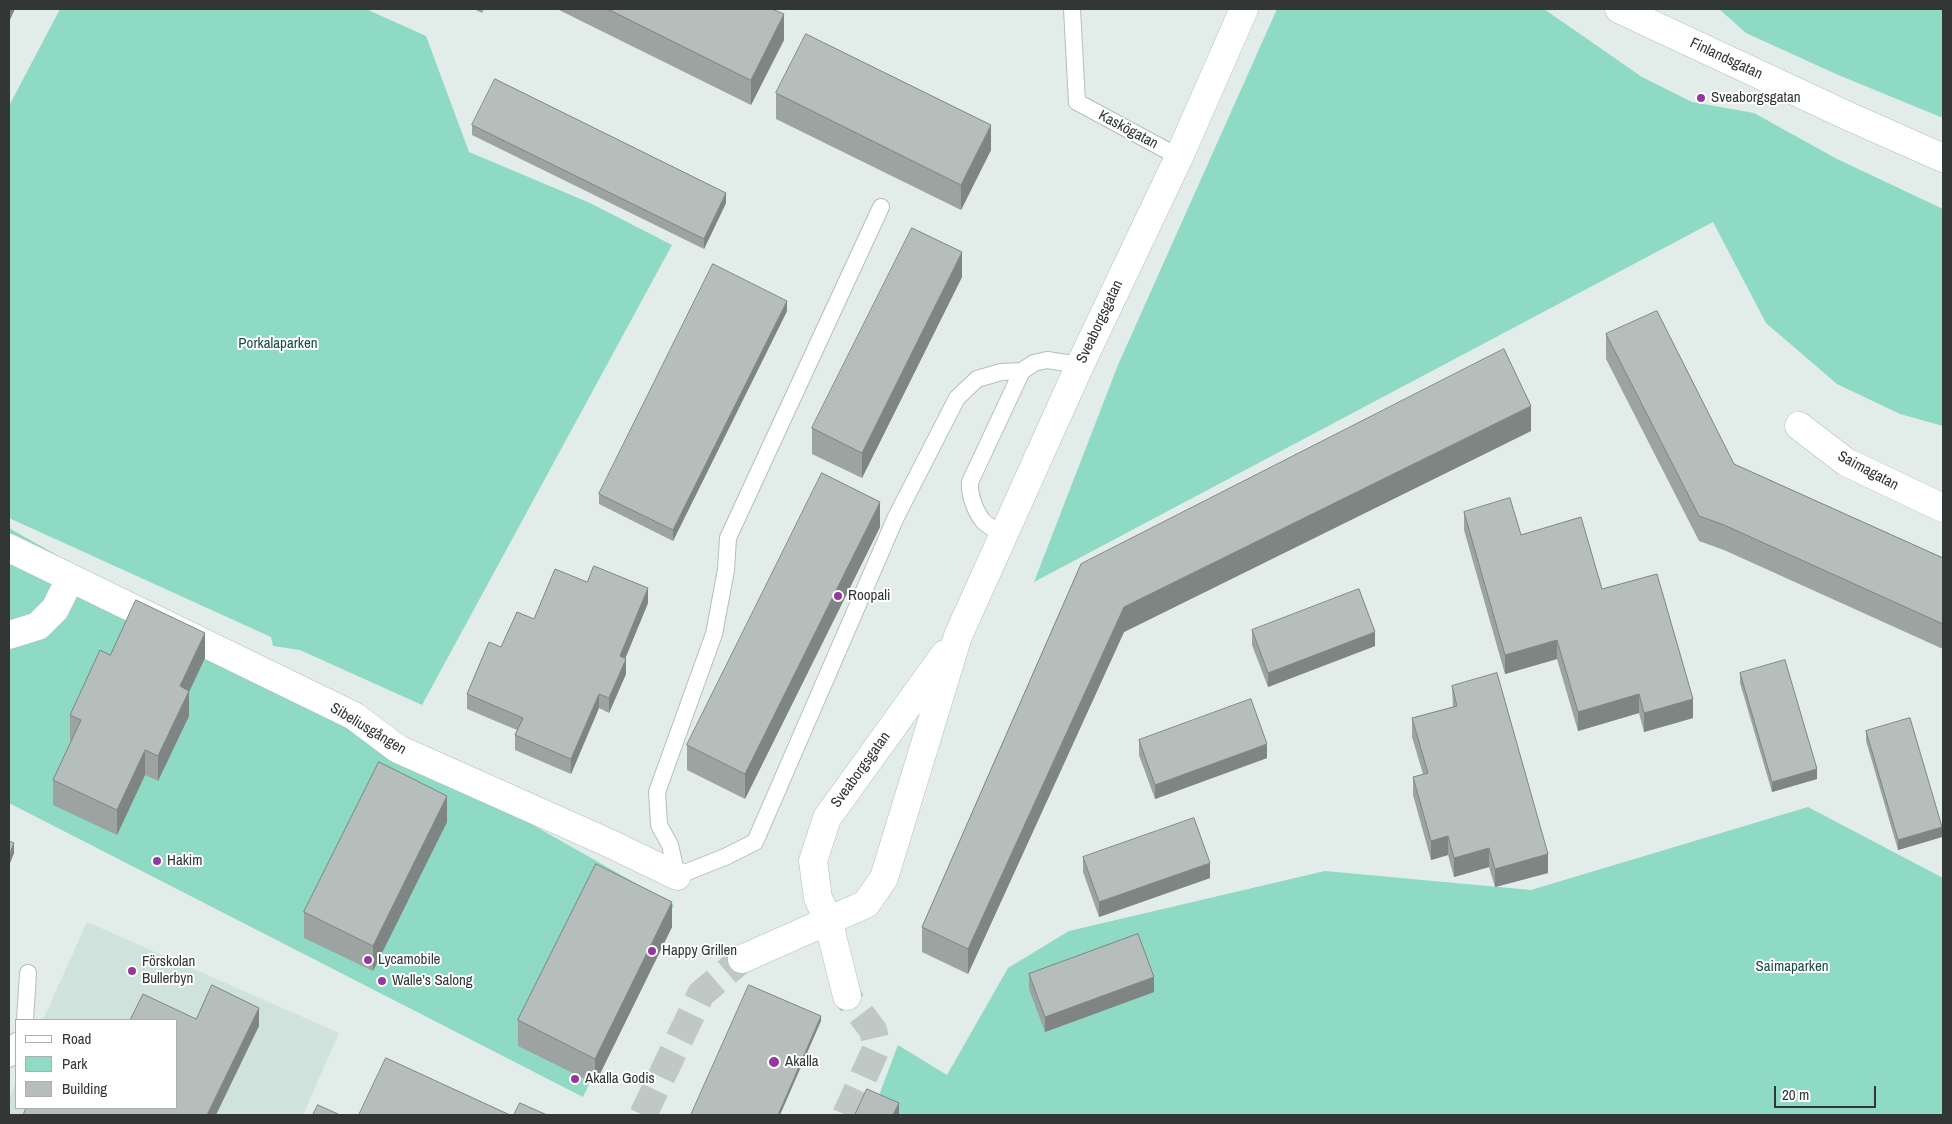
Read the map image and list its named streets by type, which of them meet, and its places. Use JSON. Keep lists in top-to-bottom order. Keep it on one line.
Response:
{"streets":{"street":["Finlandsgatan","Sveaborgsgatan","Saimagatan","Sibeliusgången"],"lane":["Kaskögatan"]},"crossings":[["Kaskögatan","Sveaborgsgatan"]],"parks":["Porkalaparken","Saimaparken"],"places":["Sveaborgsgatan","Roopali","Hakim","Happy Grillen","Lycamobile","Förskolan Bullerbyn","Walle’s Salong","Akalla","Akalla Godis"],"legend":["Road","Park","Building"],"scale_bar":"20 m"}
